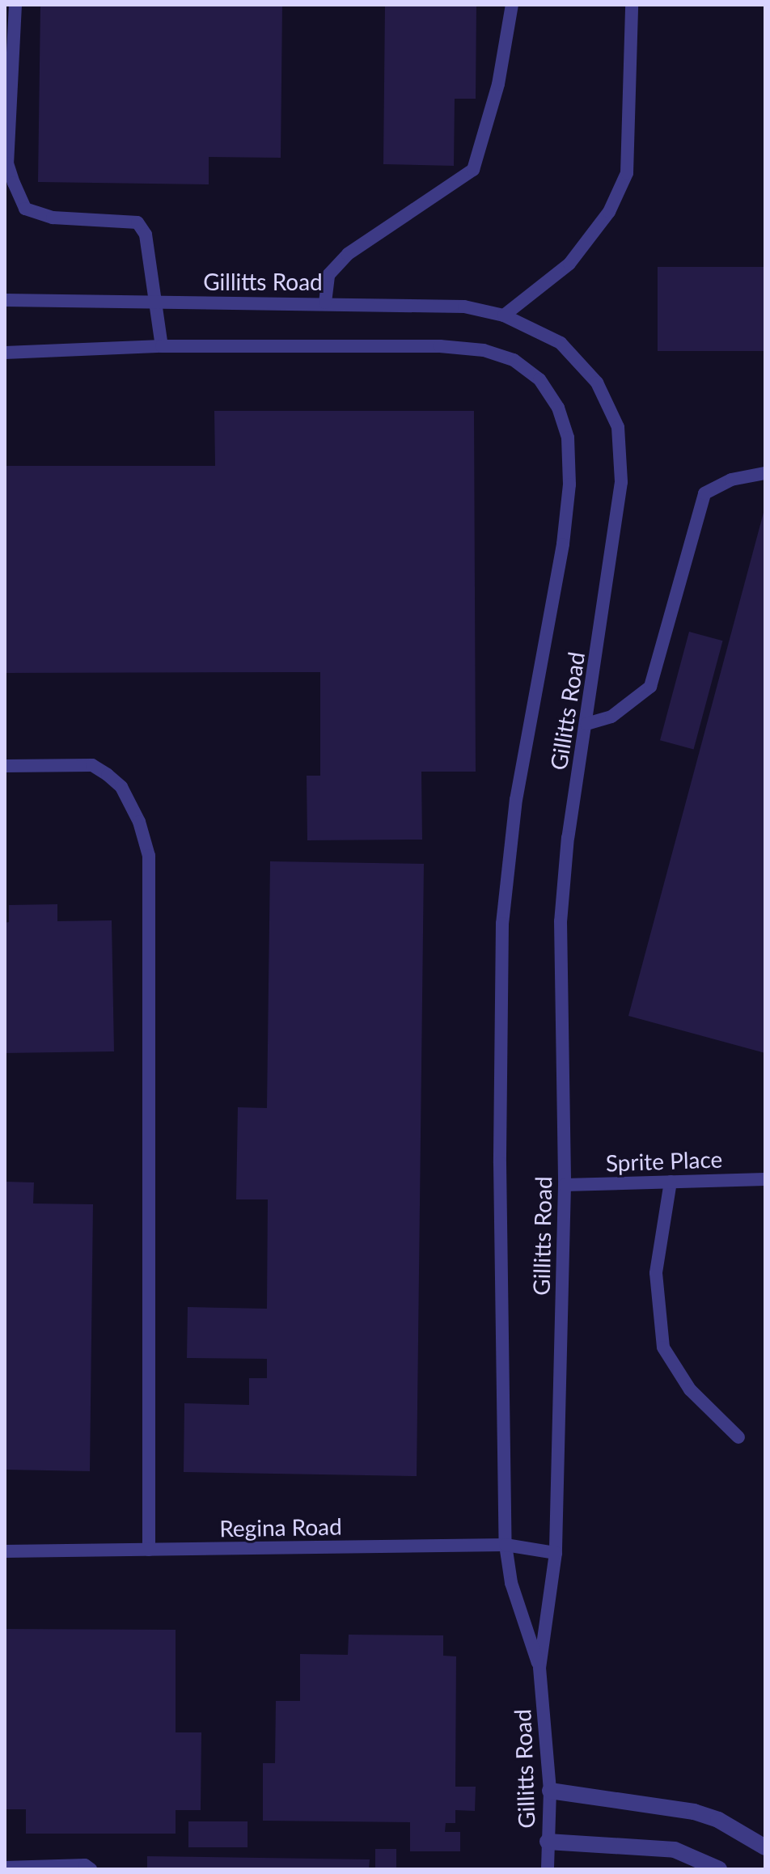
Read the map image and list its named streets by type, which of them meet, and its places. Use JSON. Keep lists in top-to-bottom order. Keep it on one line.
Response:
{"streets":{"lane":["Gillitts Road","Sprite Place","Regina Road"]},"crossings":[["Gillitts Road","Sprite Place"],["Gillitts Road","Regina Road"]]}
